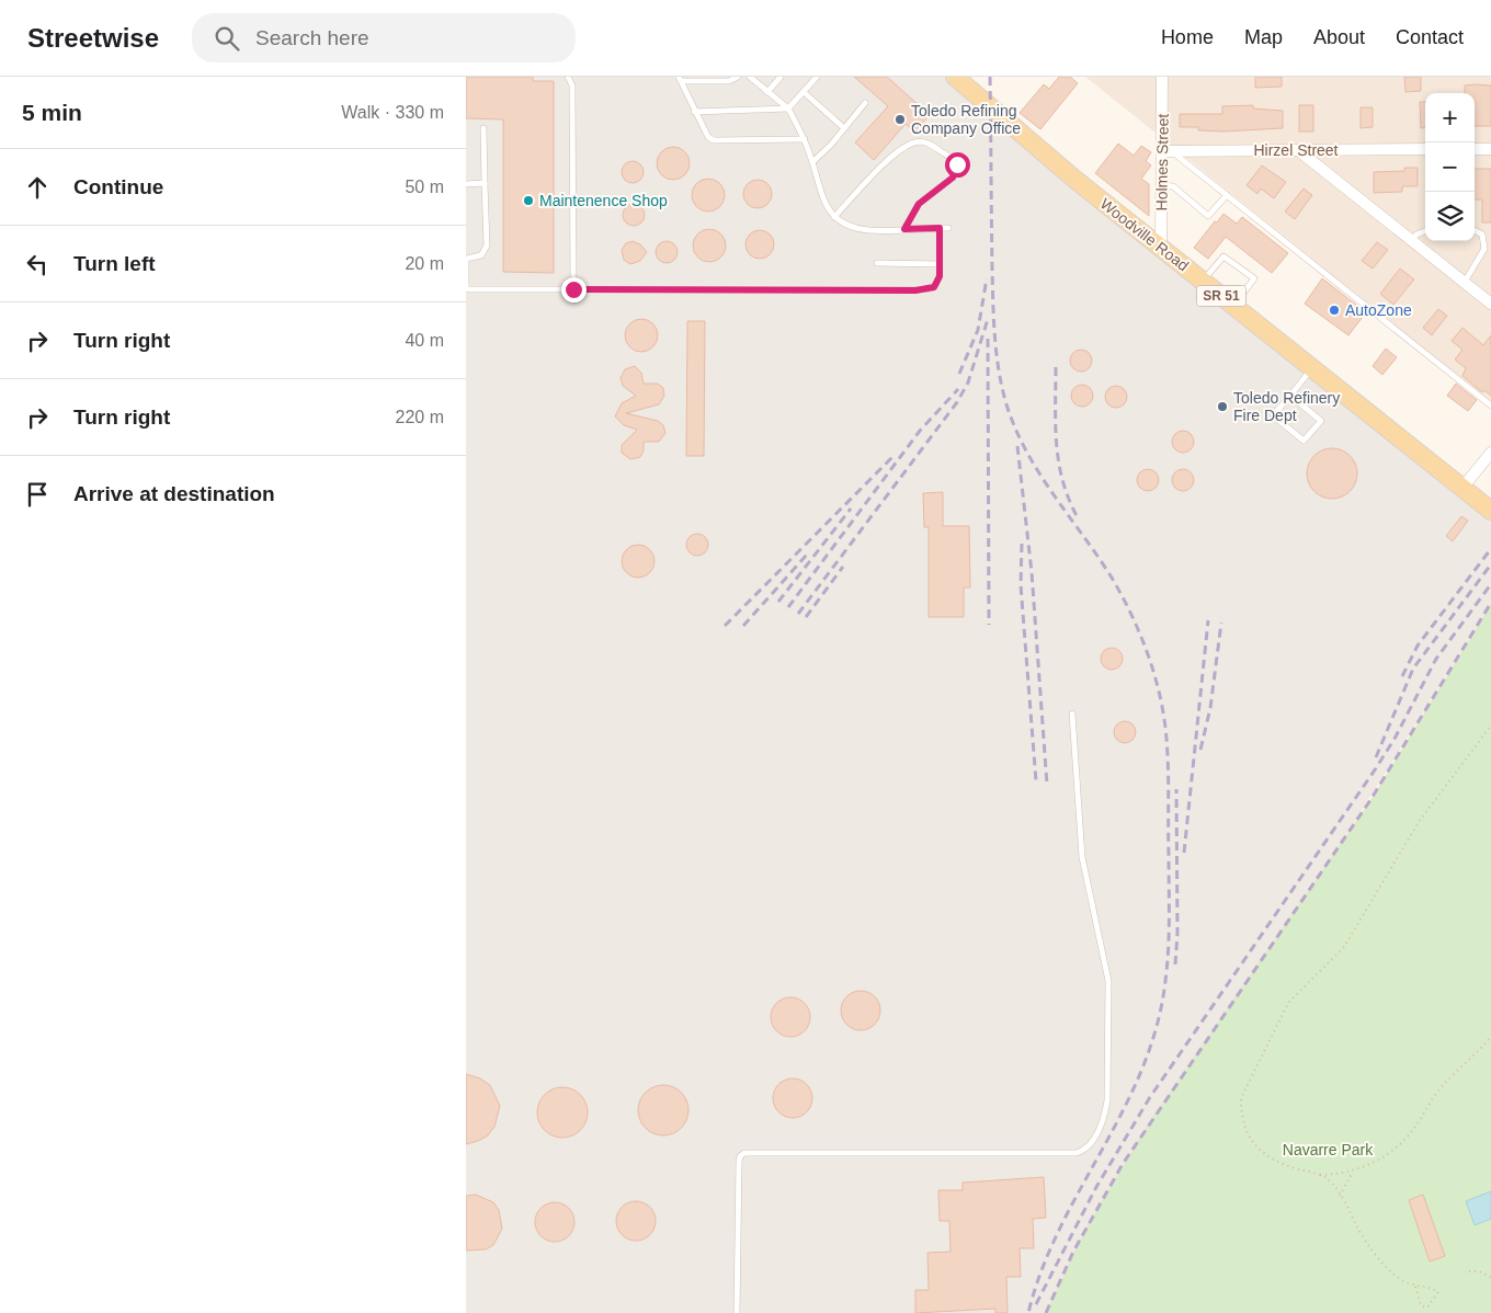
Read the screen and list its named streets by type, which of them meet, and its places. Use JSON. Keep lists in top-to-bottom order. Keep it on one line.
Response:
{"streets":{"main road":["Woodville Road","SR 51"],"street":["Hirzel Street","Holmes Street"]},"crossings":[["Hirzel Street","Holmes Street"],["Holmes Street","Woodville Road"]],"parks":["Navarre Park"],"places":["Toledo Refining Company Office","Maintenence Shop","AutoZone","Toledo Refinery Fire Dept"],"page":{"header":"Streetwise","search":"Search here","nav":["Home","Map","About","Contact"],"heading":["5 min","Walk · 330 m"],"map_buttons":["+","−"],"list":[["Continue","50 m"],["Turn left","20 m"],["Turn right","40 m"],["Turn right","220 m"],"Arrive at destination"]}}
